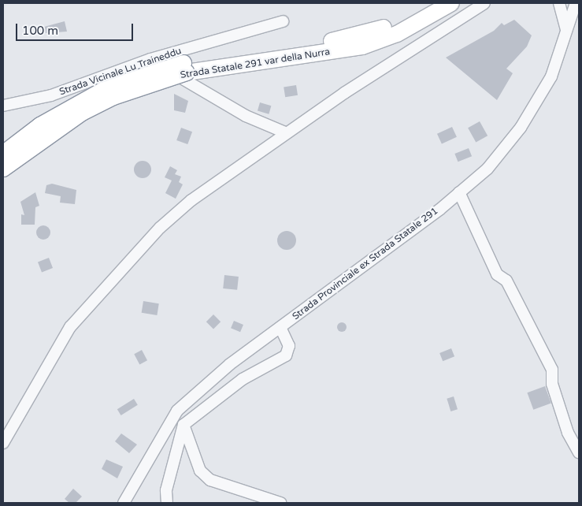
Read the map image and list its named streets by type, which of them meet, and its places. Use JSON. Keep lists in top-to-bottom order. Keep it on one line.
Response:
{"streets":{"highway":["Strada Statale 291 var della Nurra"],"street":["Strada Vicinale Lu Traineddu","Strada Provinciale ex Strada Statale 291"]},"scale_bar":"100 m"}
